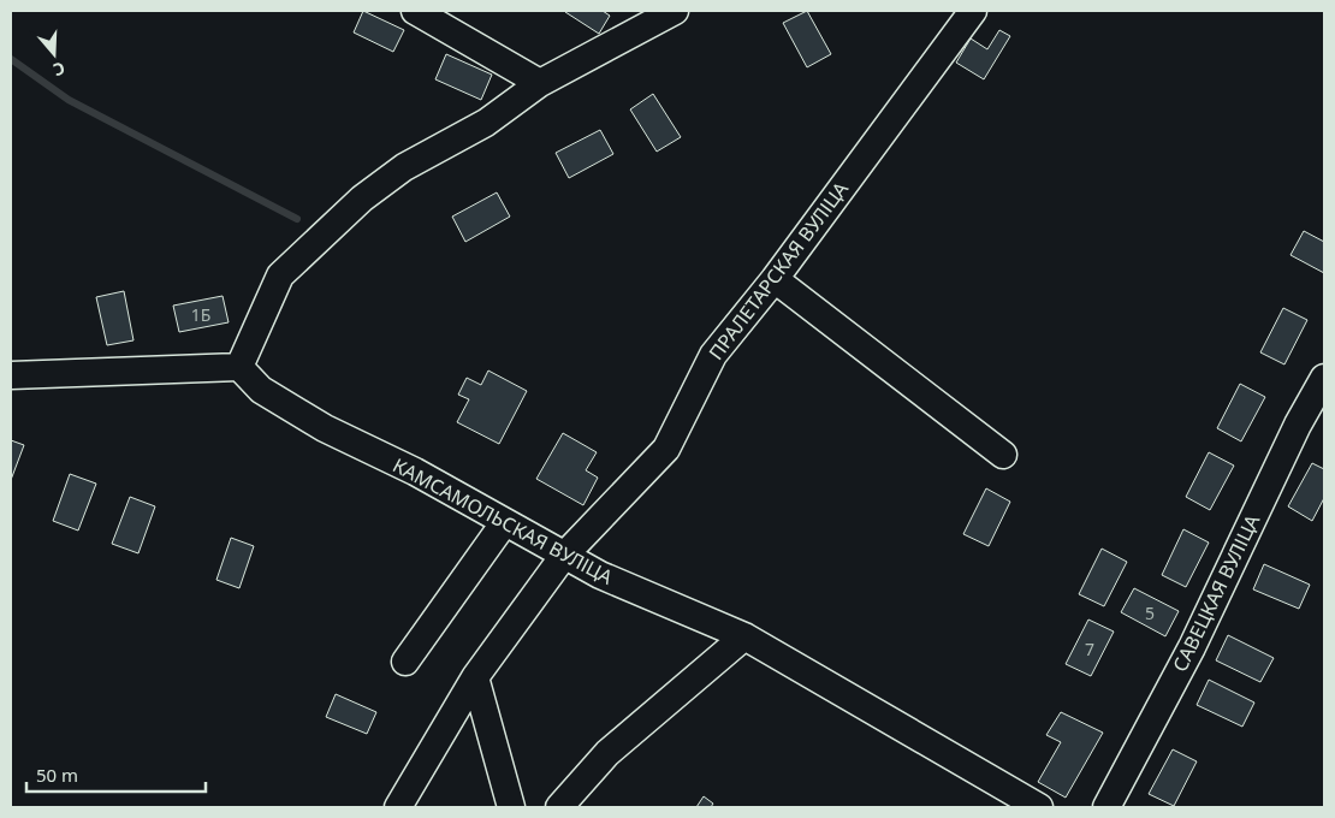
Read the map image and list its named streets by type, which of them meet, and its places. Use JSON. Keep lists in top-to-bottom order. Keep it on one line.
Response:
{"streets":{"street":["ПРАЛЕТАРСКАЯ ВУЛІЦА","КАМСАМОЛЬСКАЯ ВУЛІЦА","САВЕЦКАЯ ВУЛІЦА"]},"crossings":[["ПРАЛЕТАРСКАЯ ВУЛІЦА","КАМСАМОЛЬСКАЯ ВУЛІЦА"]],"house_numbers":["1Б","5","7"],"scale_bar":"50 m","north":"bottom"}
